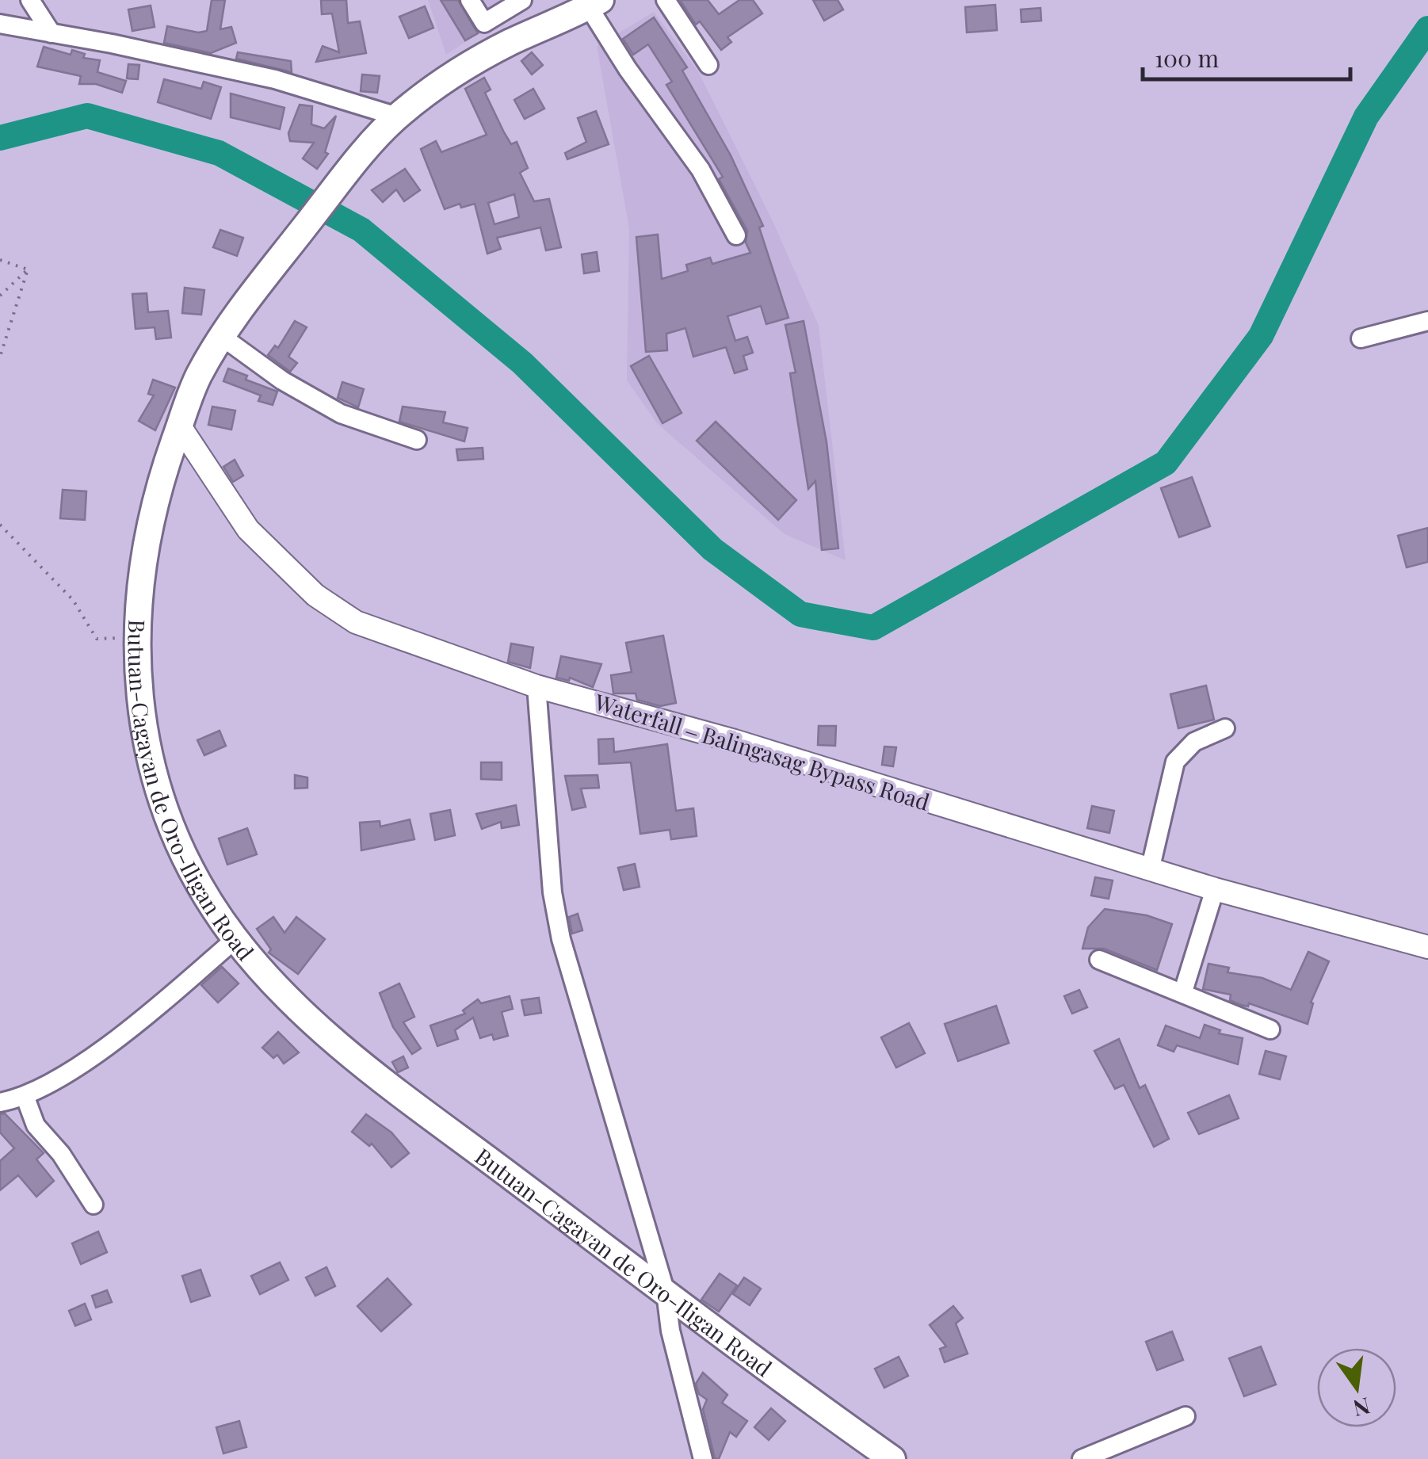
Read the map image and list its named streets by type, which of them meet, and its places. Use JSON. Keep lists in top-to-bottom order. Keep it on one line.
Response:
{"streets":{"highway":["Butuan-Cagayan de Oro-Iligan Road"],"main road":["Waterfall ‒ Balingasag Bypass Road"]},"crossings":[["Waterfall ‒ Balingasag Bypass Road","Butuan-Cagayan de Oro-Iligan Road"]],"scale_bar":"100 m","north":"bottom"}
